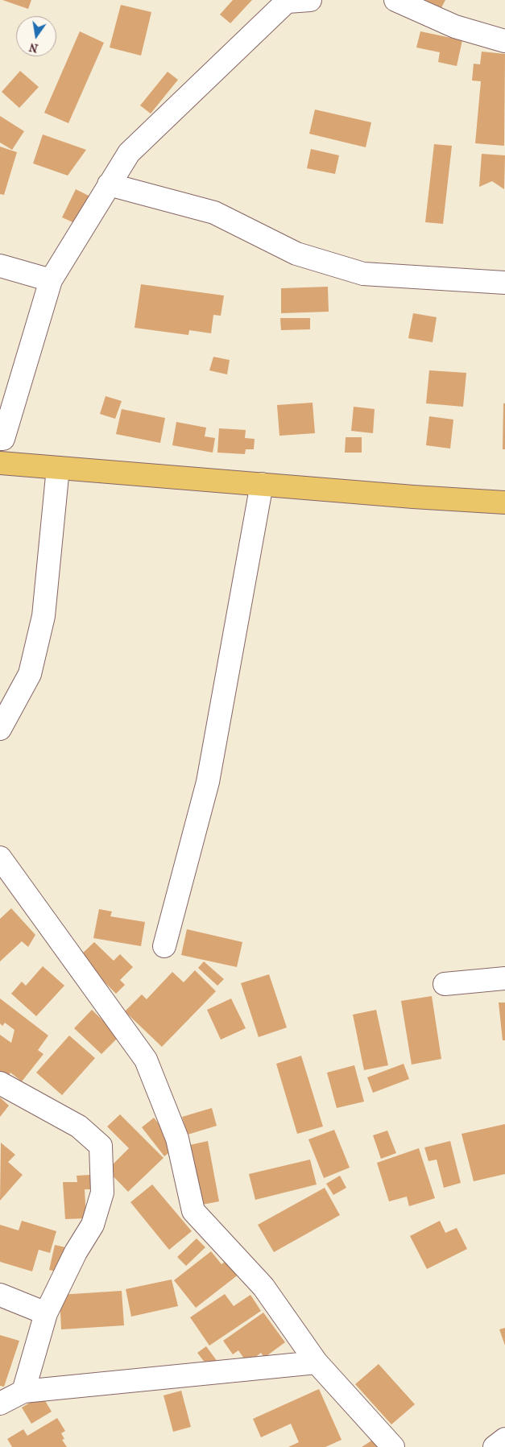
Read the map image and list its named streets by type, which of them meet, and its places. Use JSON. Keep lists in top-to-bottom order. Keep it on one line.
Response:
{"north":"bottom"}
